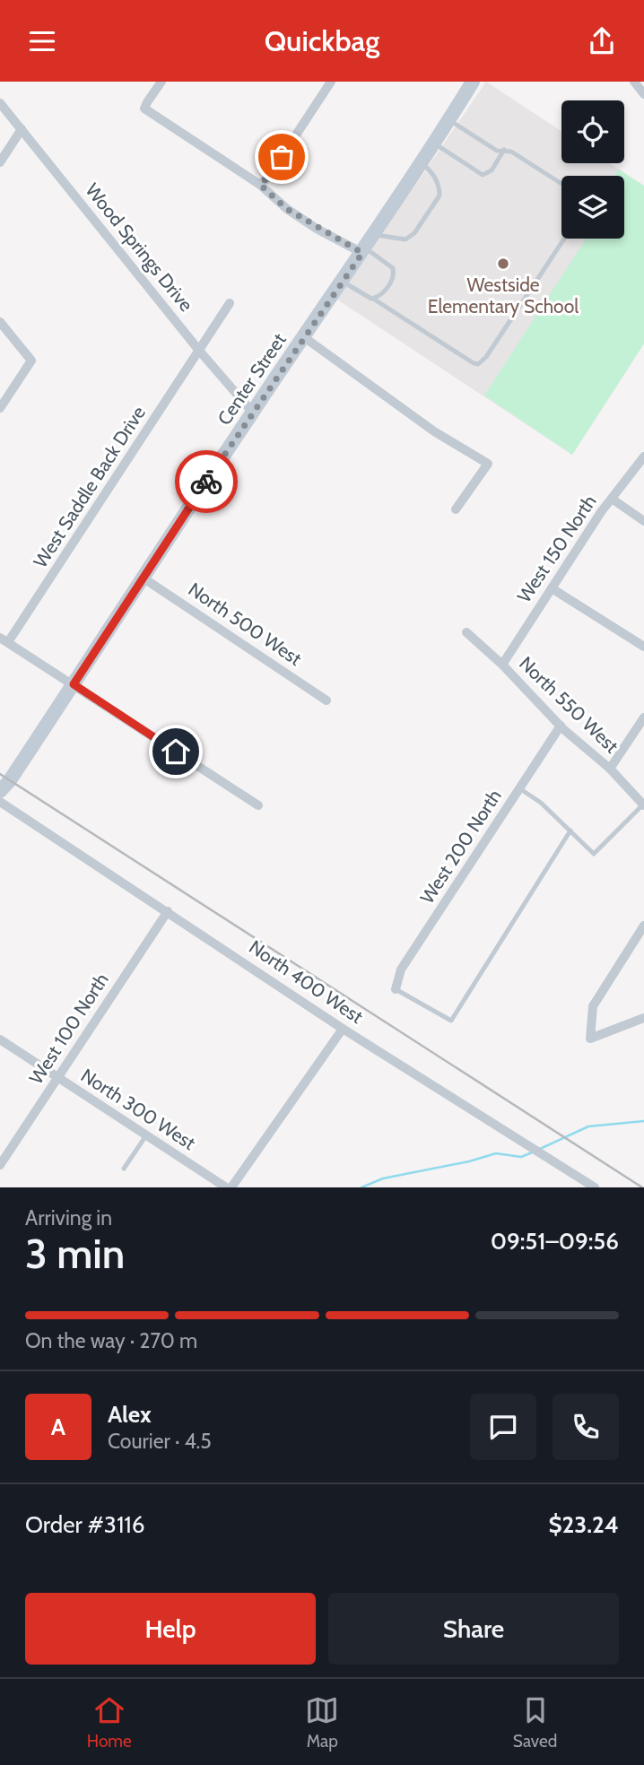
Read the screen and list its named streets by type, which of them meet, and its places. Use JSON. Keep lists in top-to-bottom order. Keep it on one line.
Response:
{"streets":{"street":["Wood Springs Drive","Center Street","West Saddle Back Drive","West 150 North","North 500 West","North 550 West","West 200 North","North 400 West","West 100 North","North 300 West"]},"crossings":[["Wood Springs Drive","Center Street"],["Wood Springs Drive","West Saddle Back Drive"],["Center Street","North 500 West"],["West 150 North","North 550 West"],["North 550 West","West 200 North"],["North 400 West","West 100 North"],["West 100 North","North 300 West"]],"places":["Westside Elementary School"],"page":{"header":"Quickbag","heading":["3 min","Arriving in","09:51–09:56"],"panel":["Alex","Courier · 4.5","Order #3116","$23.24"],"bar":"On the way · 270 m","round":"A","buttons":["Help","Share"],"tabs":["Home","Map","Saved"]}}
